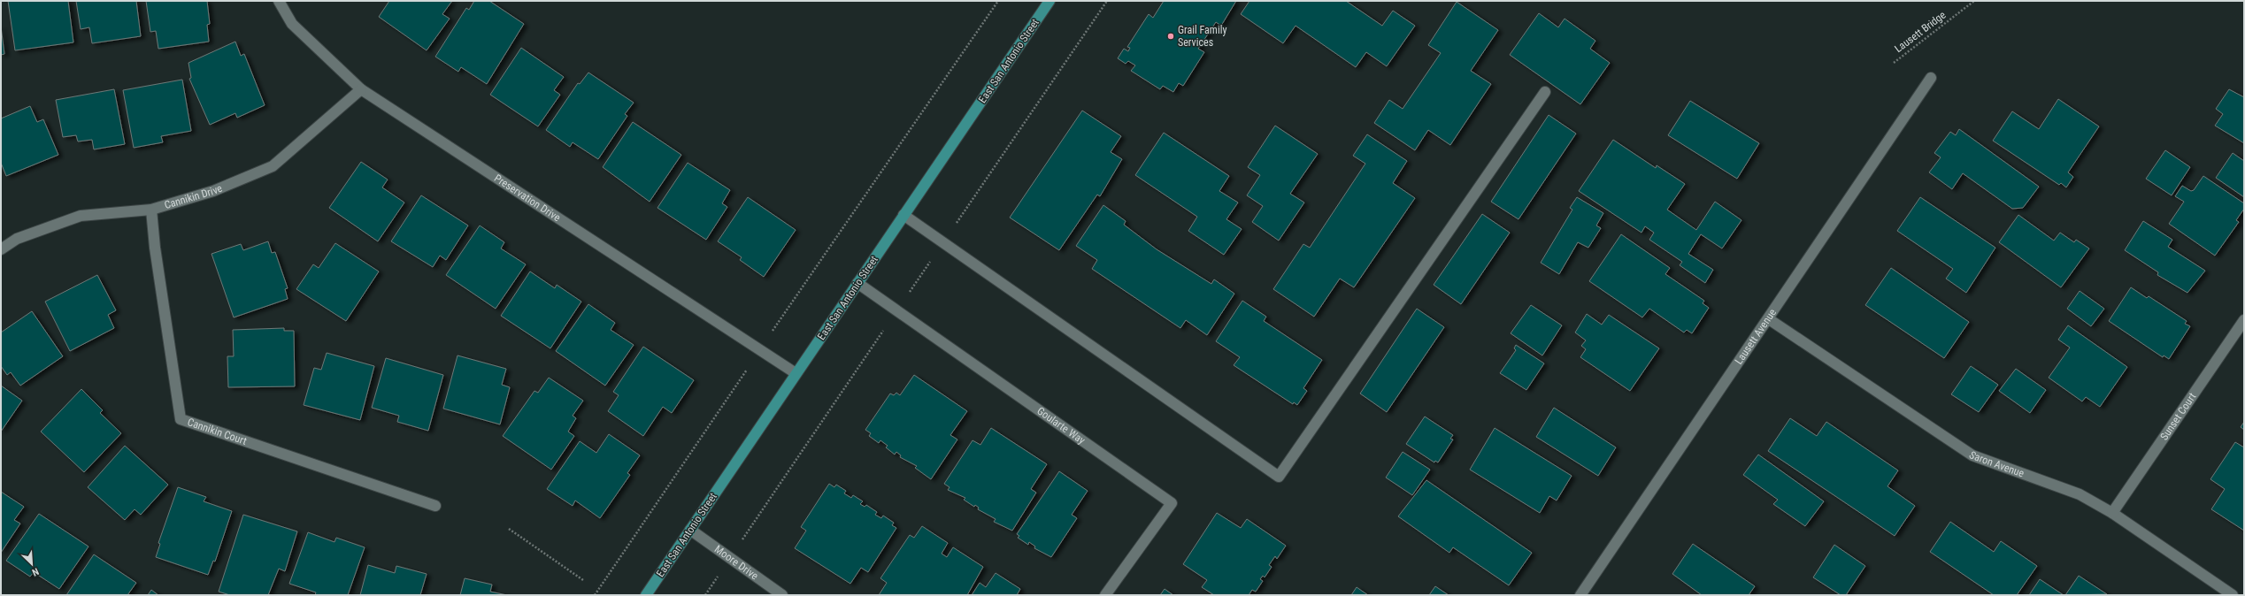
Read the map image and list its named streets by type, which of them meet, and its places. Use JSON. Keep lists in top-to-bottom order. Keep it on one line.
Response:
{"streets":{"main road":["East San Antonio Street"],"street":["Cannikin Drive","Preservation Drive","Lausett Avenue","Sunset Court","Goularte Way","Cannikin Court","Saron Avenue","Moore Drive"],"path":["Lausett Bridge"]},"crossings":[["East San Antonio Street","Preservation Drive"],["East San Antonio Street","Goularte Way"],["East San Antonio Street","Moore Drive"],["Cannikin Drive","Preservation Drive"],["Cannikin Drive","Cannikin Court"],["Lausett Avenue","Saron Avenue"],["Sunset Court","Saron Avenue"]],"places":["Grail Family Services"],"north":"bottom right"}
